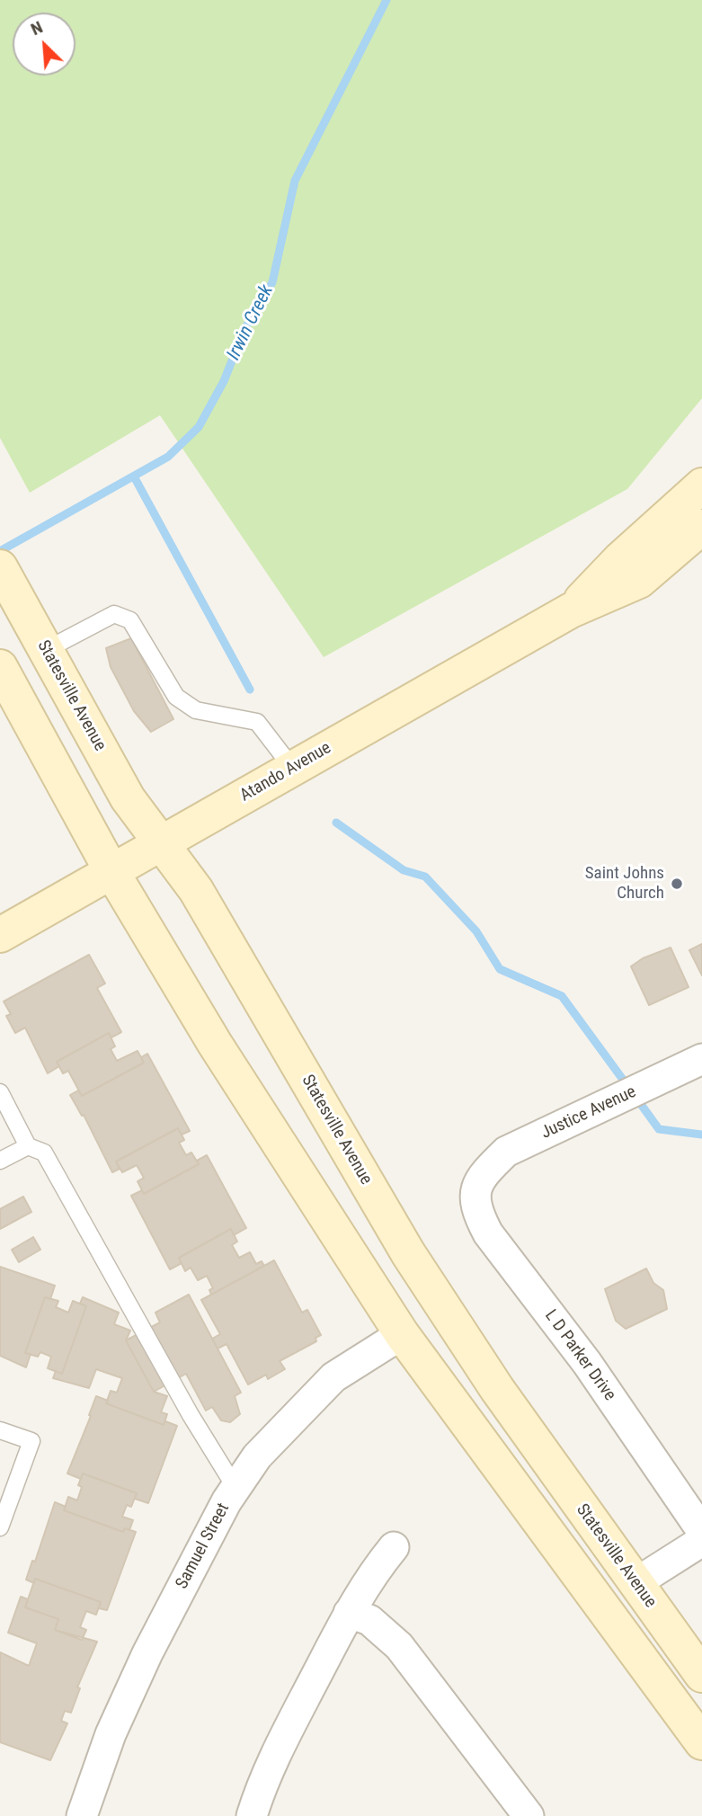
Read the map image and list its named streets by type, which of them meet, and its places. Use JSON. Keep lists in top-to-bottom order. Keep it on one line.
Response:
{"streets":{"main road":["Statesville Avenue","Atando Avenue"],"street":["Justice Avenue","L D Parker Drive","Samuel Street"]},"crossings":[["Statesville Avenue","Atando Avenue"],["Justice Avenue","L D Parker Drive"]],"water":["Irwin Creek"],"places":["Saint Johns Church"],"north":"top left"}
